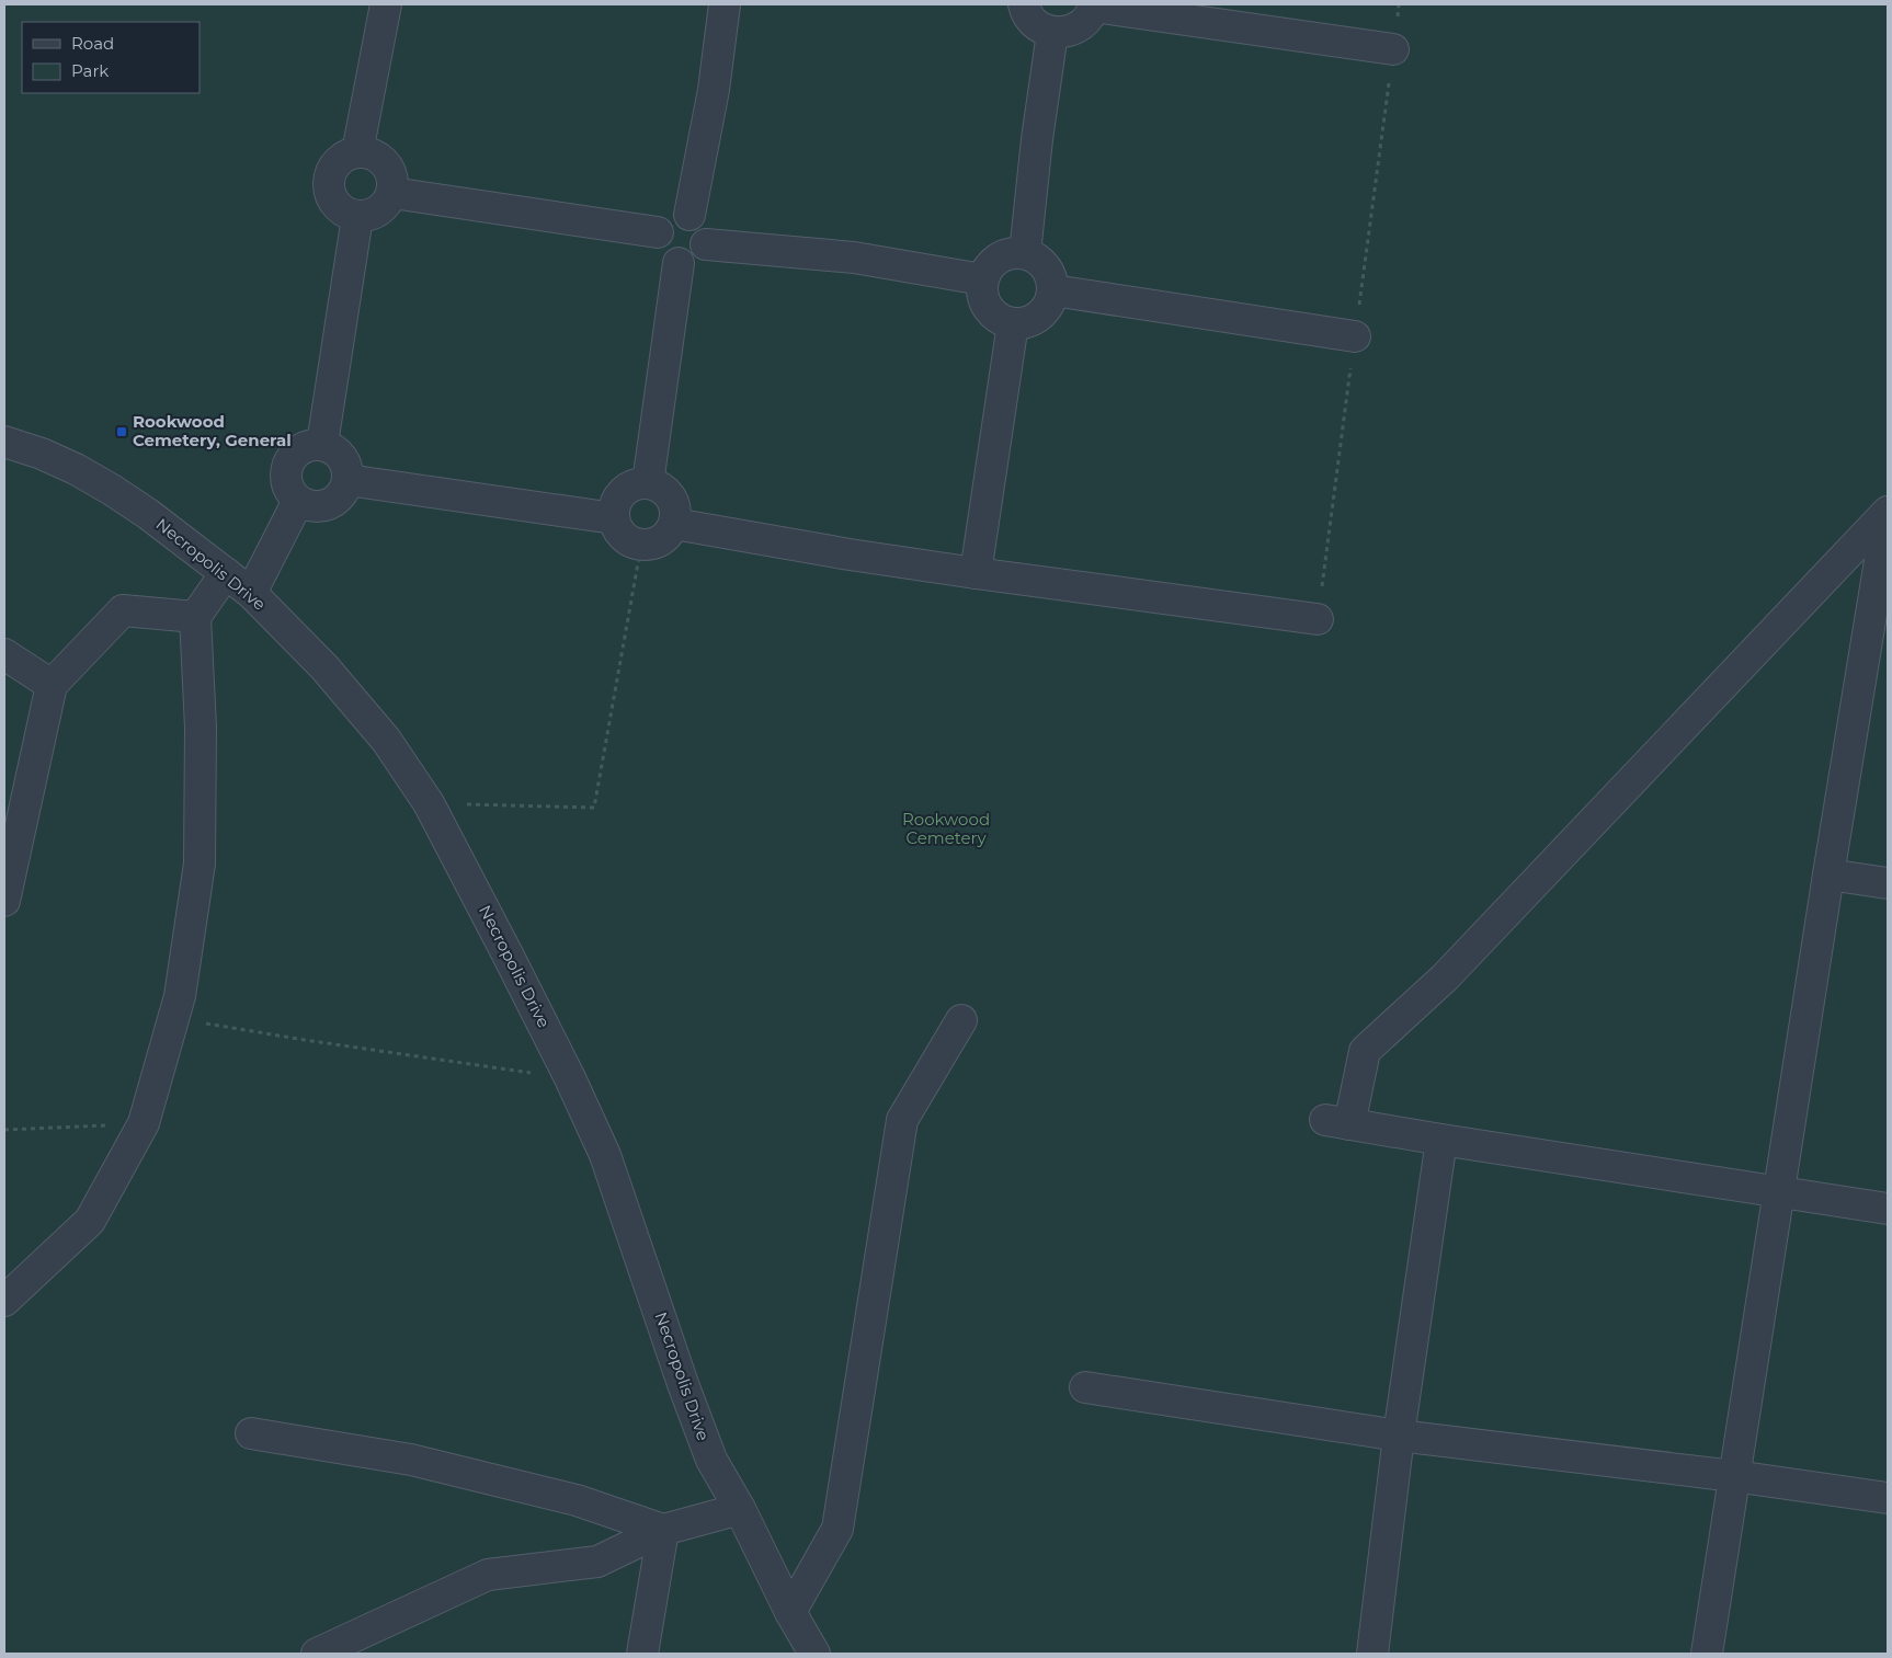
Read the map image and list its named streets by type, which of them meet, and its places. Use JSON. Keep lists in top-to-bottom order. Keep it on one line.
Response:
{"streets":{"street":["Necropolis Drive"]},"parks":["Rookwood Cemetery"],"places":{"transit":["Rookwood Cemetery, General"]},"legend":["Road","Park"]}
